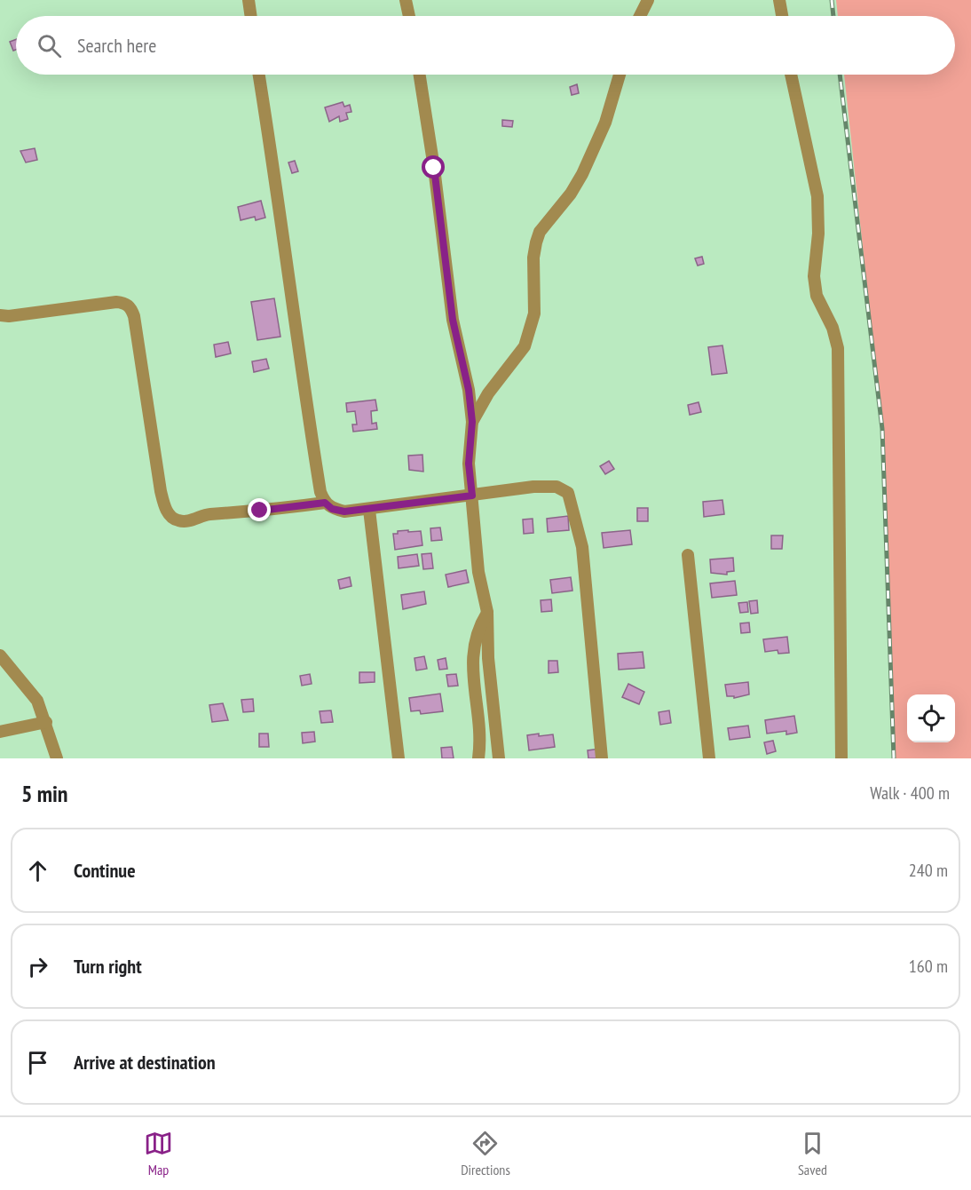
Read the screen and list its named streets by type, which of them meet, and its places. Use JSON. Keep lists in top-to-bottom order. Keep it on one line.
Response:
{"page":{"search":"Search here","heading":["5 min","Walk · 400 m"],"list":[["Continue","240 m"],["Turn right","160 m"],"Arrive at destination"],"nav":["Map","Directions","Saved"]}}
